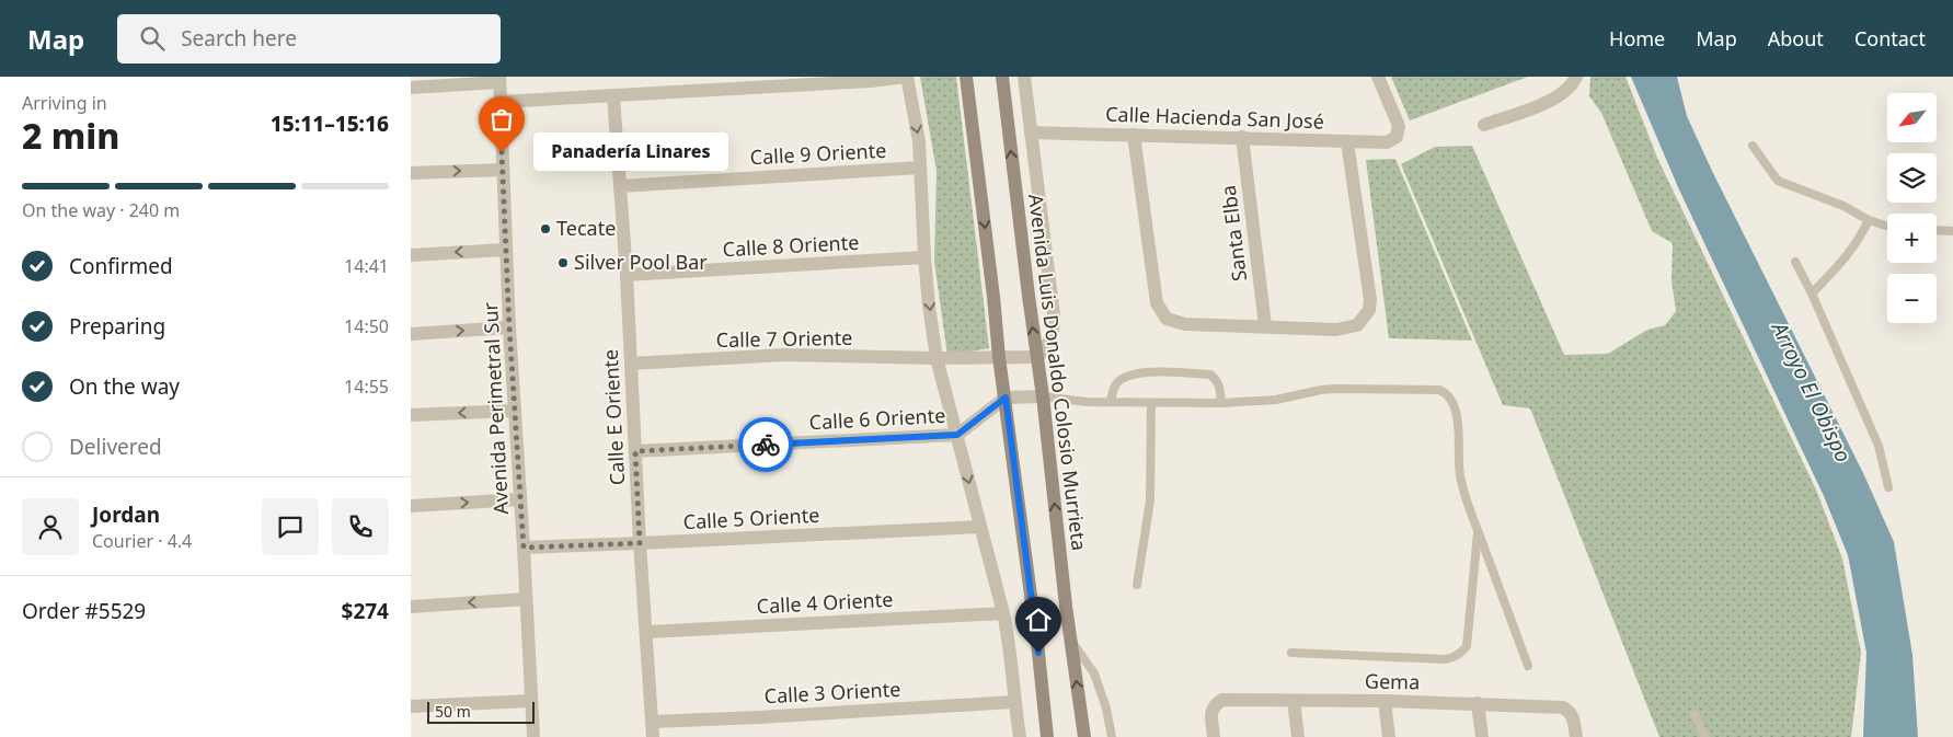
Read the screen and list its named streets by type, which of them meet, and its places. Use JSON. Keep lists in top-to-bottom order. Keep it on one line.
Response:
{"streets":{"main road":["Avenida Luis Donaldo Colosio Murrieta"],"street":["Calle Hacienda San José","Calle 9 Oriente","Santa Elba","Calle 8 Oriente","Calle 7 Oriente","Avenida Perimetral Sur","Calle E Oriente","Calle 6 Oriente","Calle 5 Oriente","Calle 4 Oriente","Gema","Calle 3 Oriente"]},"crossings":[["Calle Hacienda San José","Santa Elba"],["Calle 9 Oriente","Calle E Oriente"],["Calle 8 Oriente","Calle E Oriente"],["Calle 7 Oriente","Avenida Luis Donaldo Colosio Murrieta"],["Calle 7 Oriente","Calle E Oriente"],["Avenida Perimetral Sur","Calle 5 Oriente"],["Calle E Oriente","Calle 6 Oriente"],["Calle E Oriente","Calle 5 Oriente"],["Calle E Oriente","Calle 4 Oriente"],["Calle E Oriente","Calle 3 Oriente"]],"water":["Arroyo El Obispo"],"places":["Panadería Linares","Tecate","Silver Pool Bar"],"scale_bar":"50 m","north":"bottom left","page":{"header":"Map","search":"Search here","nav":["Home","Map","About","Contact"],"heading":["2 min","Arriving in","15:11–15:16"],"panel":["Jordan","Courier · 4.4","Order #5529","$274"],"map_buttons":["+","−"],"bubble":"Panadería Linares","bar":"On the way · 240 m","list":[["Confirmed","14:41"],["Preparing","14:50"],["On the way","14:55"],"Delivered"],"scale":"50 m"}}
